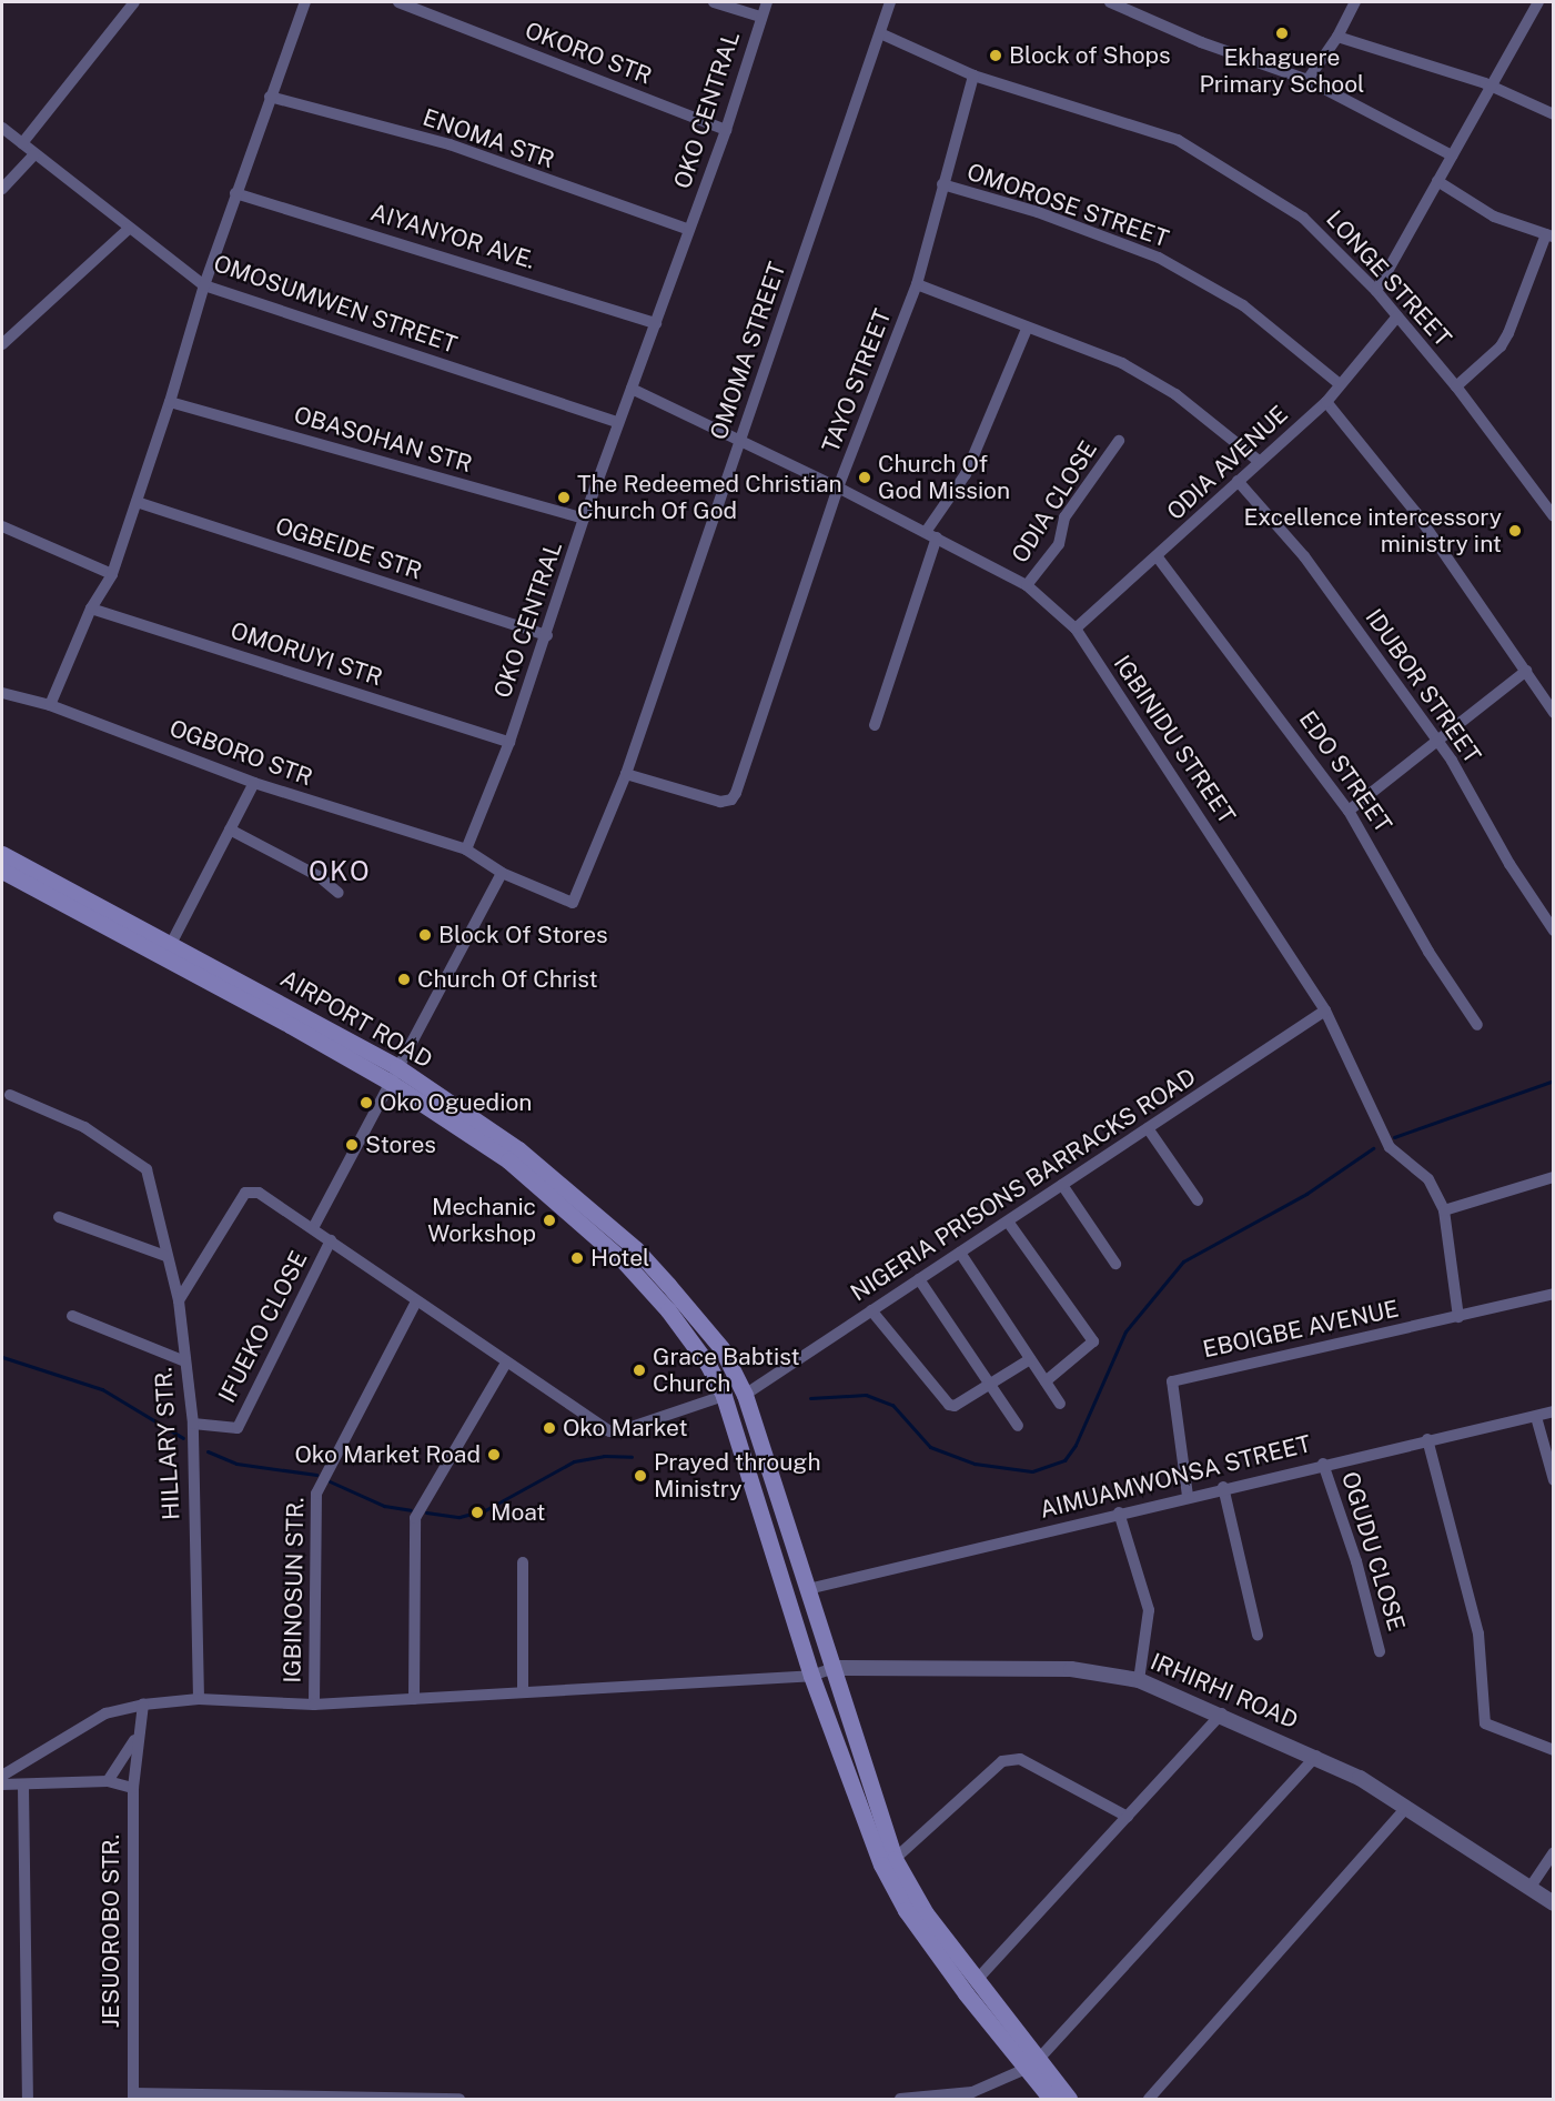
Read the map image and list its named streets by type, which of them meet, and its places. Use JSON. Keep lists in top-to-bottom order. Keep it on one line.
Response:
{"streets":{"main road":["AIRPORT ROAD"],"street":["OKORO STR","OKO CENTRAL","ENOMA STR","OMOROSE STREET","AIYANYOR AVE.","LONGE STREET","OMOSUMWEN STREET","OMOMA STREET","TAYO STREET","OBASOHAN STR","ODIA AVENUE","ODIA CLOSE","OGBEIDE STR","OMORUYI STR","IDUBOR STREET","IGBINIDU STREET","OGBORO STR","EDO STREET","NIGERIA PRISONS BARRACKS ROAD","IFUEKO CLOSE","EBOIGBE AVENUE","HILLARY STR.","AIMUAMWONSA STREET","OGUDU CLOSE","IGBINOSUN STR.","IRHIRHI ROAD","JESUOROBO STR."]},"crossings":[["OKORO STR","OKO CENTRAL"],["OKO CENTRAL","ENOMA STR"],["OKO CENTRAL","AIYANYOR AVE."],["OKO CENTRAL","OMOSUMWEN STREET"],["OKO CENTRAL","OBASOHAN STR"],["OKO CENTRAL","OGBEIDE STR"],["OKO CENTRAL","OMORUYI STR"],["OKO CENTRAL","IGBINIDU STREET"],["OKO CENTRAL","OGBORO STR"],["OMOROSE STREET","TAYO STREET"],["OMOROSE STREET","ODIA AVENUE"],["LONGE STREET","OMOMA STREET"],["LONGE STREET","TAYO STREET"],["LONGE STREET","ODIA AVENUE"],["OMOMA STREET","TAYO STREET"],["OMOMA STREET","IGBINIDU STREET"],["TAYO STREET","IGBINIDU STREET"],["ODIA AVENUE","IDUBOR STREET"],["ODIA AVENUE","IGBINIDU STREET"],["ODIA AVENUE","EDO STREET"],["ODIA CLOSE","IGBINIDU STREET"],["IGBINIDU STREET","NIGERIA PRISONS BARRACKS ROAD"],["IGBINIDU STREET","EBOIGBE AVENUE"],["AIRPORT ROAD","NIGERIA PRISONS BARRACKS ROAD"],["AIRPORT ROAD","AIMUAMWONSA STREET"],["AIRPORT ROAD","IRHIRHI ROAD"],["IFUEKO CLOSE","HILLARY STR."],["EBOIGBE AVENUE","AIMUAMWONSA STREET"],["AIMUAMWONSA STREET","OGUDU CLOSE"]],"districts":["OKO"],"places":["Ekhaguere Primary School","Block of Shops","Church Of God Mission","The Redeemed Christian Church Of God","Excellence intercessory ministry int","Block Of Stores","Church Of Christ","Oko Oguedion","Stores","Mechanic Workshop","Hotel","Grace Babtist Church","Oko Market","Oko Market Road","Prayed through Ministry","Moat"]}
